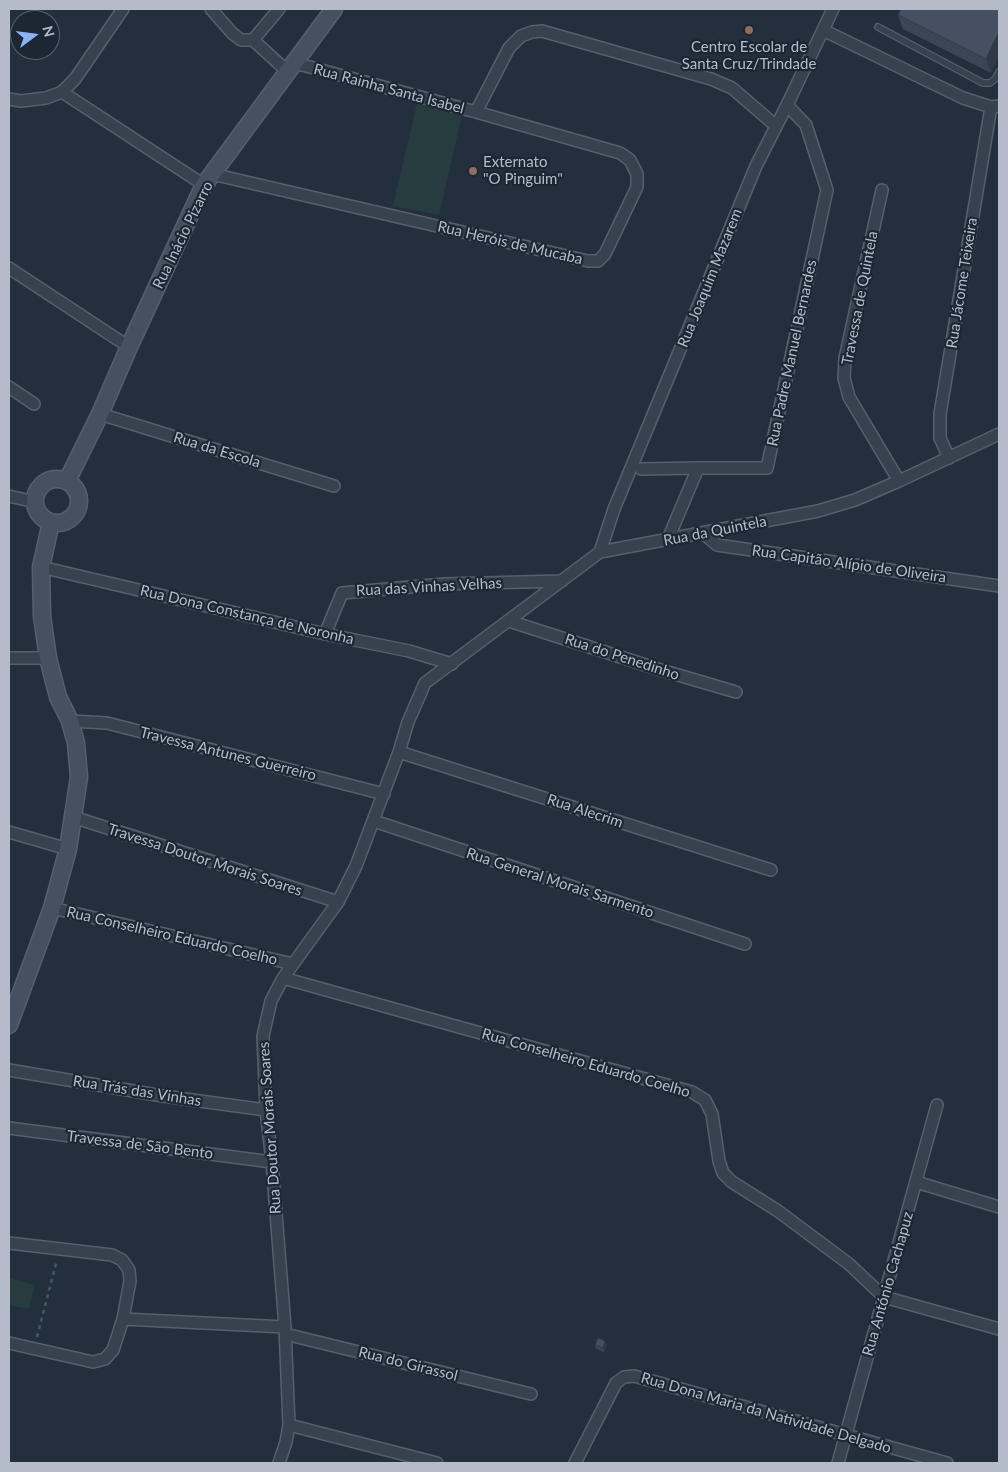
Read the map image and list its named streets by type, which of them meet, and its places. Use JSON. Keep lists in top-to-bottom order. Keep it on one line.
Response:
{"streets":{"main road":["Rua Inácio Pizarro"],"street":["Rua Rainha Santa Isabel","Rua Heróis de Mucaba","Rua Joaquim Mazarem","Rua Jácome Teixeira","Travessa de Quintela","Rua Padre Manuel Bernardes","Rua da Escola","Rua da Quintela","Rua Capitão Alípio de Oliveira","Rua das Vinhas Velhas","Rua Dona Constança de Noronha","Rua do Penedinho","Travessa Antunes Guerreiro","Rua Alecrim","Travessa Doutor Morais Soares","Rua General Morais Sarmento","Rua Conselheiro Eduardo Coelho","Rua Trás das Vinhas","Rua Doutor Morais Soares","Travessa de São Bento","Rua António Cachapuz","Rua do Girassol","Rua Dona Maria da Natividade Delgado"]},"crossings":[["Rua Rainha Santa Isabel","Rua Inácio Pizarro"],["Rua Rainha Santa Isabel","Rua Heróis de Mucaba"],["Rua Rainha Santa Isabel","Rua Joaquim Mazarem"],["Rua Inácio Pizarro","Rua Heróis de Mucaba"],["Rua Inácio Pizarro","Rua da Escola"],["Rua Joaquim Mazarem","Rua Padre Manuel Bernardes"],["Rua Joaquim Mazarem","Rua da Quintela"],["Rua Jácome Teixeira","Rua da Quintela"],["Travessa de Quintela","Rua da Quintela"],["Rua da Quintela","Rua Capitão Alípio de Oliveira"],["Rua da Quintela","Rua das Vinhas Velhas"],["Rua da Quintela","Rua Dona Constança de Noronha"],["Rua da Quintela","Rua do Penedinho"],["Rua da Quintela","Rua Doutor Morais Soares"],["Rua das Vinhas Velhas","Rua Dona Constança de Noronha"],["Rua Dona Constança de Noronha","Rua Doutor Morais Soares"],["Travessa Antunes Guerreiro","Rua Doutor Morais Soares"],["Rua Alecrim","Rua Doutor Morais Soares"],["Travessa Doutor Morais Soares","Rua Doutor Morais Soares"],["Rua General Morais Sarmento","Rua Doutor Morais Soares"],["Rua Conselheiro Eduardo Coelho","Rua Doutor Morais Soares"],["Rua Conselheiro Eduardo Coelho","Rua António Cachapuz"],["Rua Trás das Vinhas","Rua Doutor Morais Soares"],["Rua Doutor Morais Soares","Travessa de São Bento"],["Rua Doutor Morais Soares","Rua do Girassol"],["Rua António Cachapuz","Rua Dona Maria da Natividade Delgado"]],"places":["Centro Escolar de Santa Cruz/Trindade","Externato \"O Pinguim\""],"north":"right"}
